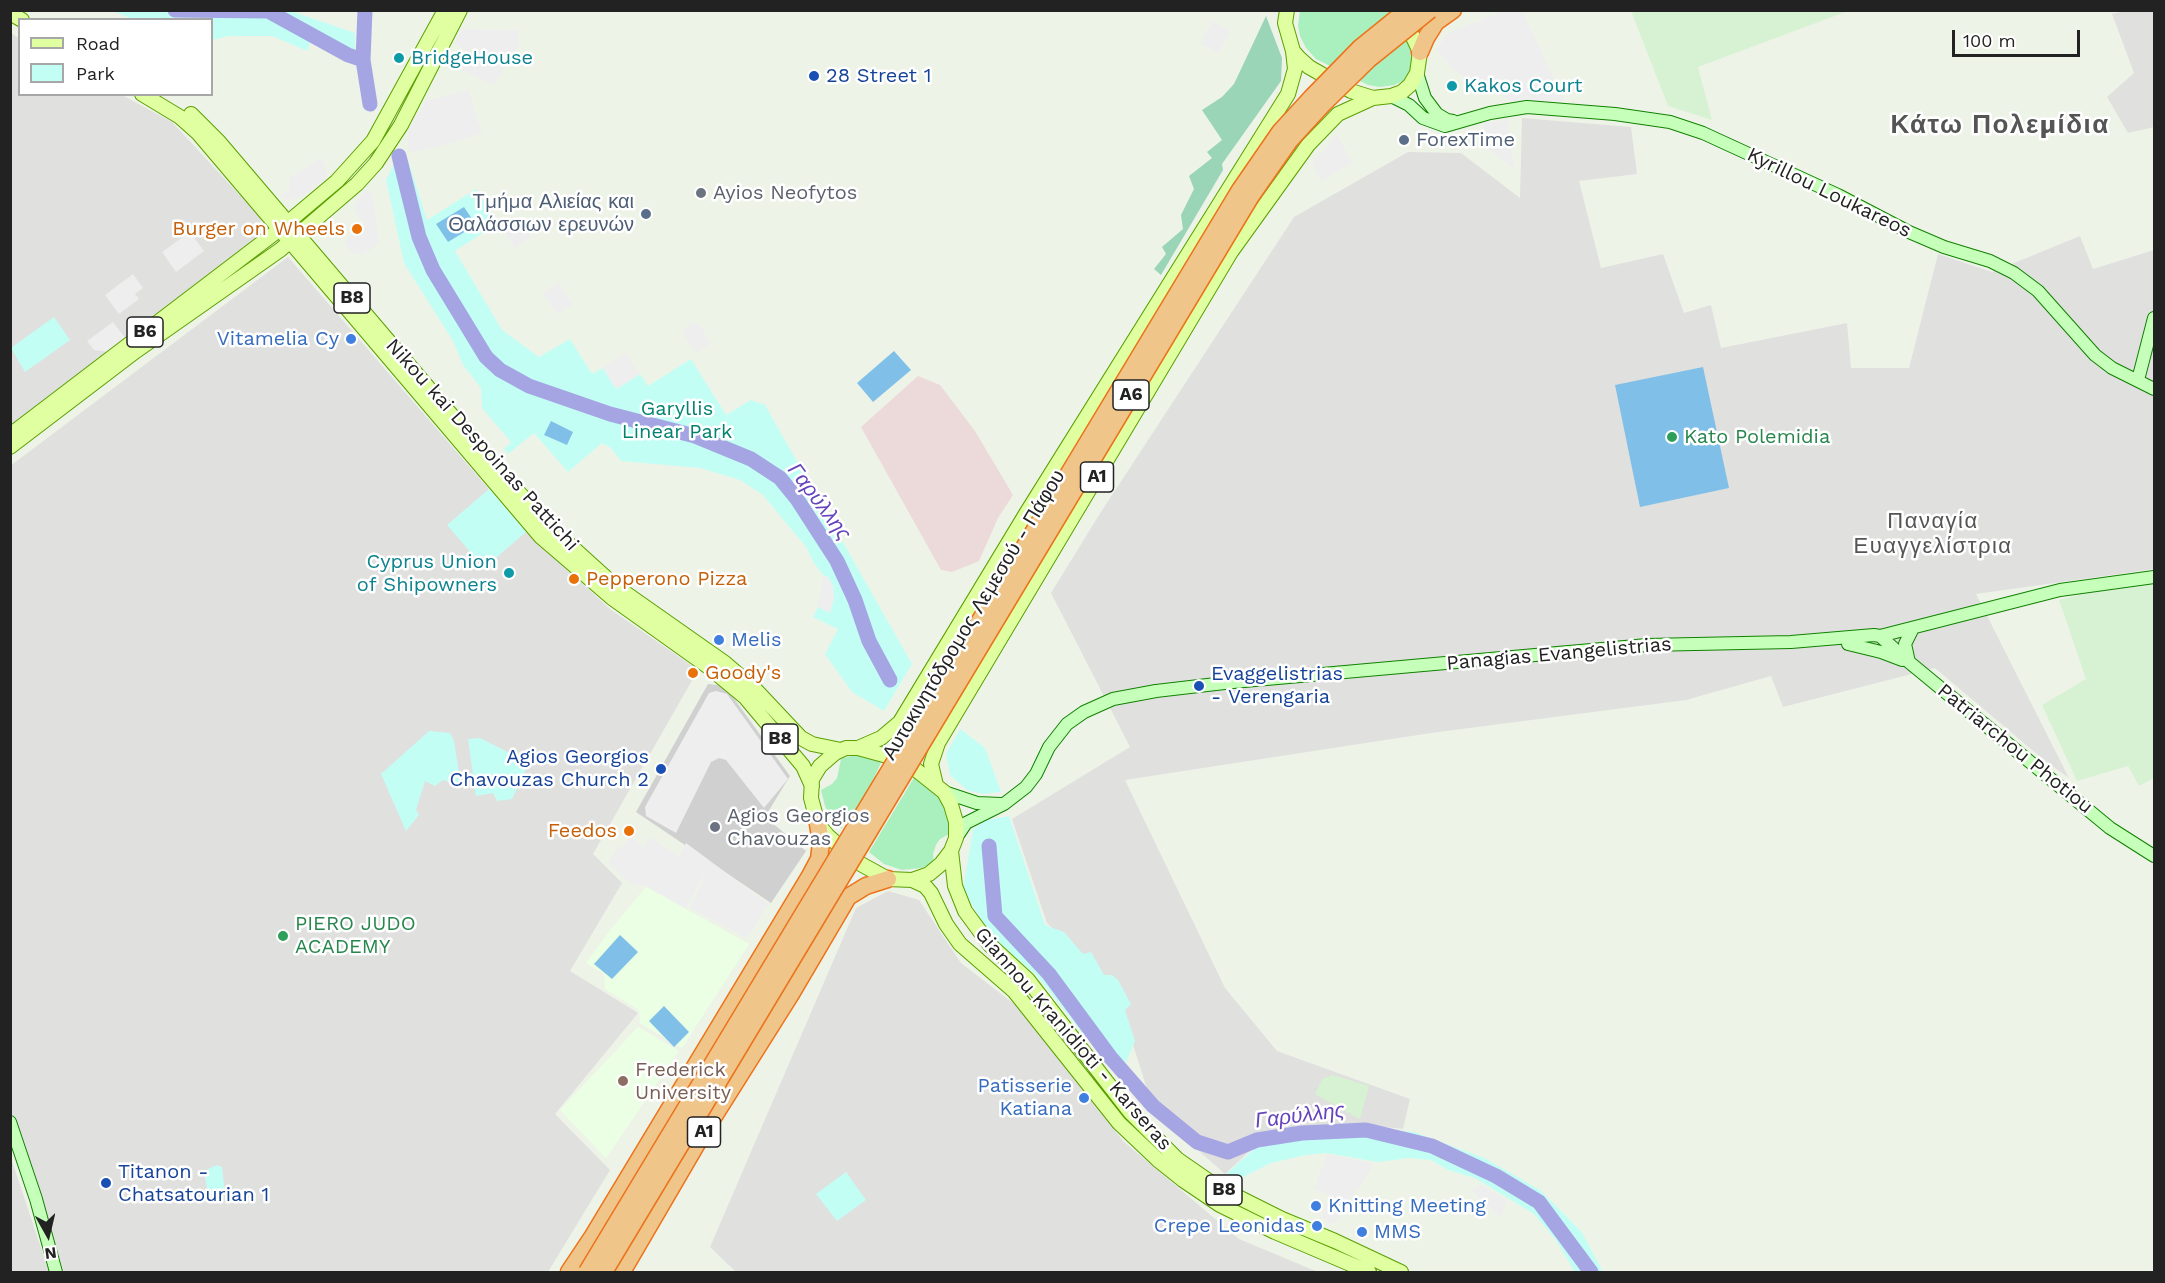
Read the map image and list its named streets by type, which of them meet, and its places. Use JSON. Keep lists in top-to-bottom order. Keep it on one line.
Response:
{"streets":{"highway":["A6","A1","Αυτοκινητόδρομος Λεμεσού - Πάφου"],"main road":["Kyrillou Loukareos","B8","B6","Nikou kai Despoinas Pattichi","Panagias Evangelistrias","Patriarchou Photiou","Giannou Kranidioti - Karseras"]},"crossings":[["Kyrillou Loukareos","A1"],["B8","Nikou kai Despoinas Pattichi"],["B8","A1"],["B8","Panagias Evangelistrias"],["B8","Giannou Kranidioti - Karseras"],["B6","Nikou kai Despoinas Pattichi"],["A6","A1"],["A6","Αυτοκινητόδρομος Λεμεσού - Πάφου"],["Nikou kai Despoinas Pattichi","A1"],["Nikou kai Despoinas Pattichi","Panagias Evangelistrias"],["Nikou kai Despoinas Pattichi","Giannou Kranidioti - Karseras"],["A1","Panagias Evangelistrias"],["A1","Giannou Kranidioti - Karseras"],["Panagias Evangelistrias","Patriarchou Photiou"],["Panagias Evangelistrias","Giannou Kranidioti - Karseras"]],"districts":["Κάτω Πολεμίδια","Παναγία Ευαγγελίστρια"],"water":["Γαρύλλης"],"parks":["Garyllis Linear Park"],"places":["BridgeHouse","28 Street 1","Kakos Court","ForexTime","Ayios Neofytos","Τμήμα Αλιείας και Θαλάσσιων ερευνών","Burger on Wheels","Vitamelia Cy","Kato Polemidia","Cyprus Union of Shipowners","Pepperono Pizza","Melis","Goody's","Evaggelistrias - Verengaria","Agios Georgios Chavouzas Church 2","Agios Georgios Chavouzas","Feedos","PIERO JUDO ACADEMY","Frederick University","Patisserie Katiana","Titanon - Chatsatourian 1","Knitting Meeting","Crepe Leonidas","MMS"],"legend":["Road","Park"],"scale_bar":"100 m","north":"bottom"}
